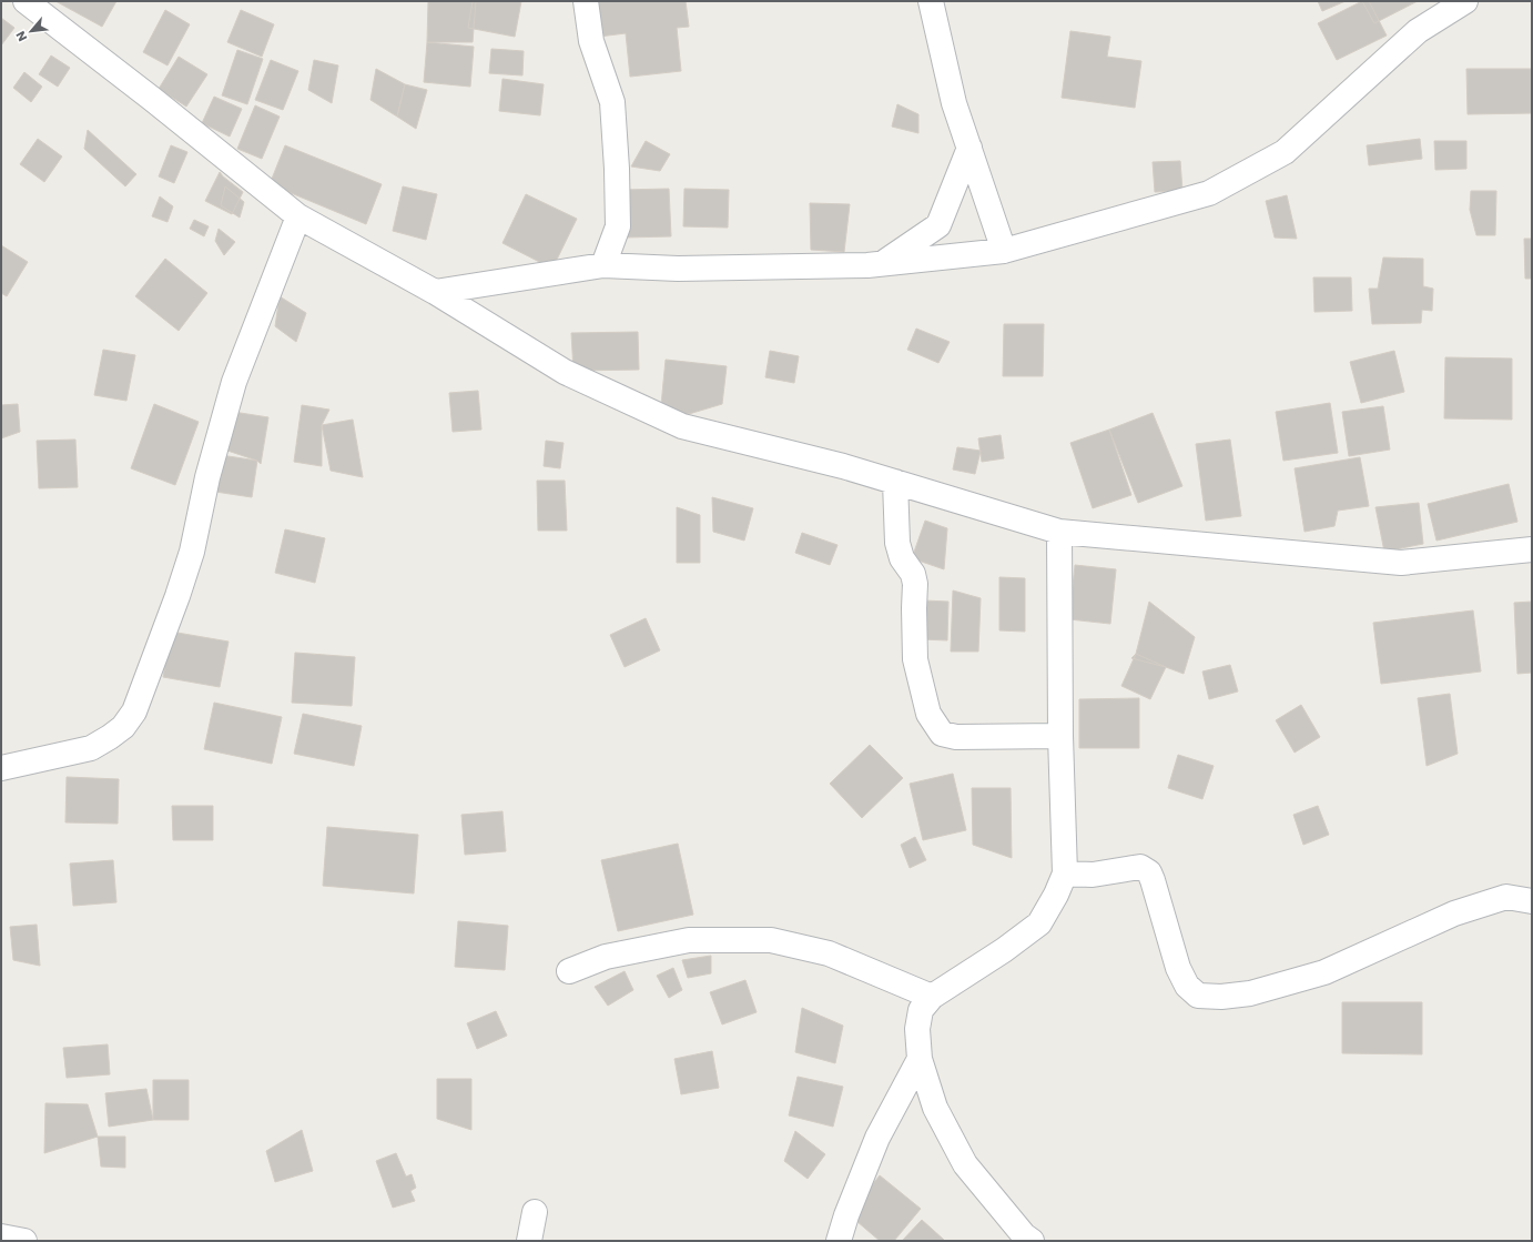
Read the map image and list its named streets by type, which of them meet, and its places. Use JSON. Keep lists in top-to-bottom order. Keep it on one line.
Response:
{"north":"bottom left"}
